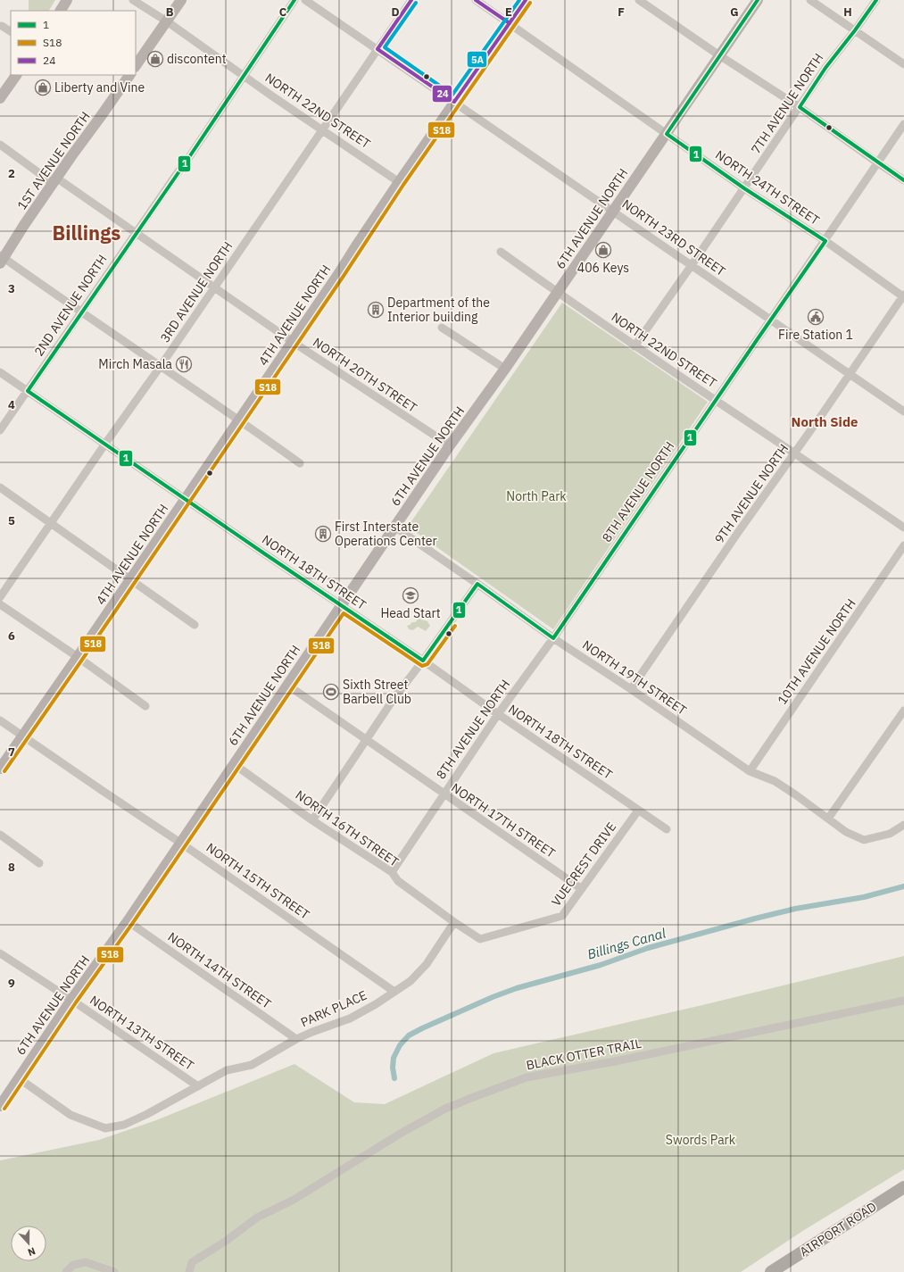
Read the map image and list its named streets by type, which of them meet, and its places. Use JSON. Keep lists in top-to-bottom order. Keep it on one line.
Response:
{"streets":{"highway":["AIRPORT ROAD"],"main road":["1ST AVENUE NORTH","6TH AVENUE NORTH","4TH AVENUE NORTH"],"street":["7TH AVENUE NORTH","NORTH 22ND STREET","NORTH 24TH STREET","NORTH 23RD STREET","3RD AVENUE NORTH","2ND AVENUE NORTH","NORTH 20TH STREET","8TH AVENUE NORTH","9TH AVENUE NORTH","NORTH 18TH STREET","10TH AVENUE NORTH","NORTH 19TH STREET","NORTH 17TH STREET","NORTH 16TH STREET","VUECREST DRIVE","NORTH 15TH STREET","NORTH 14TH STREET","PARK PLACE","NORTH 13TH STREET","BLACK OTTER TRAIL"]},"crossings":[["7TH AVENUE NORTH","NORTH 22ND STREET"],["7TH AVENUE NORTH","NORTH 24TH STREET"],["7TH AVENUE NORTH","NORTH 23RD STREET"],["NORTH 22ND STREET","6TH AVENUE NORTH"],["NORTH 22ND STREET","3RD AVENUE NORTH"],["NORTH 22ND STREET","2ND AVENUE NORTH"],["NORTH 22ND STREET","4TH AVENUE NORTH"],["NORTH 22ND STREET","8TH AVENUE NORTH"],["NORTH 22ND STREET","9TH AVENUE NORTH"],["1ST AVENUE NORTH","NORTH 20TH STREET"],["NORTH 24TH STREET","6TH AVENUE NORTH"],["NORTH 24TH STREET","4TH AVENUE NORTH"],["NORTH 24TH STREET","8TH AVENUE NORTH"],["NORTH 24TH STREET","9TH AVENUE NORTH"],["6TH AVENUE NORTH","NORTH 23RD STREET"],["6TH AVENUE NORTH","NORTH 20TH STREET"],["6TH AVENUE NORTH","NORTH 18TH STREET"],["6TH AVENUE NORTH","NORTH 19TH STREET"],["6TH AVENUE NORTH","NORTH 17TH STREET"],["6TH AVENUE NORTH","NORTH 16TH STREET"],["6TH AVENUE NORTH","NORTH 15TH STREET"],["6TH AVENUE NORTH","NORTH 14TH STREET"],["6TH AVENUE NORTH","PARK PLACE"],["6TH AVENUE NORTH","NORTH 13TH STREET"],["NORTH 23RD STREET","3RD AVENUE NORTH"],["NORTH 23RD STREET","4TH AVENUE NORTH"],["NORTH 23RD STREET","8TH AVENUE NORTH"],["NORTH 23RD STREET","9TH AVENUE NORTH"],["3RD AVENUE NORTH","NORTH 20TH STREET"],["3RD AVENUE NORTH","NORTH 18TH STREET"],["2ND AVENUE NORTH","NORTH 20TH STREET"],["2ND AVENUE NORTH","NORTH 18TH STREET"],["4TH AVENUE NORTH","NORTH 20TH STREET"],["4TH AVENUE NORTH","NORTH 18TH STREET"],["4TH AVENUE NORTH","NORTH 15TH STREET"],["8TH AVENUE NORTH","NORTH 18TH STREET"],["8TH AVENUE NORTH","NORTH 19TH STREET"],["8TH AVENUE NORTH","NORTH 17TH STREET"],["8TH AVENUE NORTH","NORTH 16TH STREET"],["9TH AVENUE NORTH","NORTH 19TH STREET"],["NORTH 18TH STREET","VUECREST DRIVE"],["10TH AVENUE NORTH","NORTH 19TH STREET"],["NORTH 17TH STREET","VUECREST DRIVE"],["NORTH 16TH STREET","VUECREST DRIVE"],["NORTH 16TH STREET","PARK PLACE"],["NORTH 15TH STREET","PARK PLACE"],["NORTH 14TH STREET","PARK PLACE"],["PARK PLACE","NORTH 13TH STREET"]],"districts":["Billings","North Side"],"water":["Billings Canal"],"parks":["North Park","Swords Park"],"places":{"shop":["discontent","Liberty and Vine","406 Keys"],"building":["Department of the Interior building","First Interstate Operations Center"],"public building":["Fire Station 1"],"restaurant":["Mirch Masala"],"school or university":["Head Start"],"sports":["Sixth Street Barbell Club"]},"lines":["transit line 1","transit line 24","transit line 5A","transit line S18"],"legend":["1","S18","24"],"north":"bottom","grid":{"columns":["B","C","D","E","F","G","H"],"rows":["2","3","4","5","6","7","8","9"]}}
